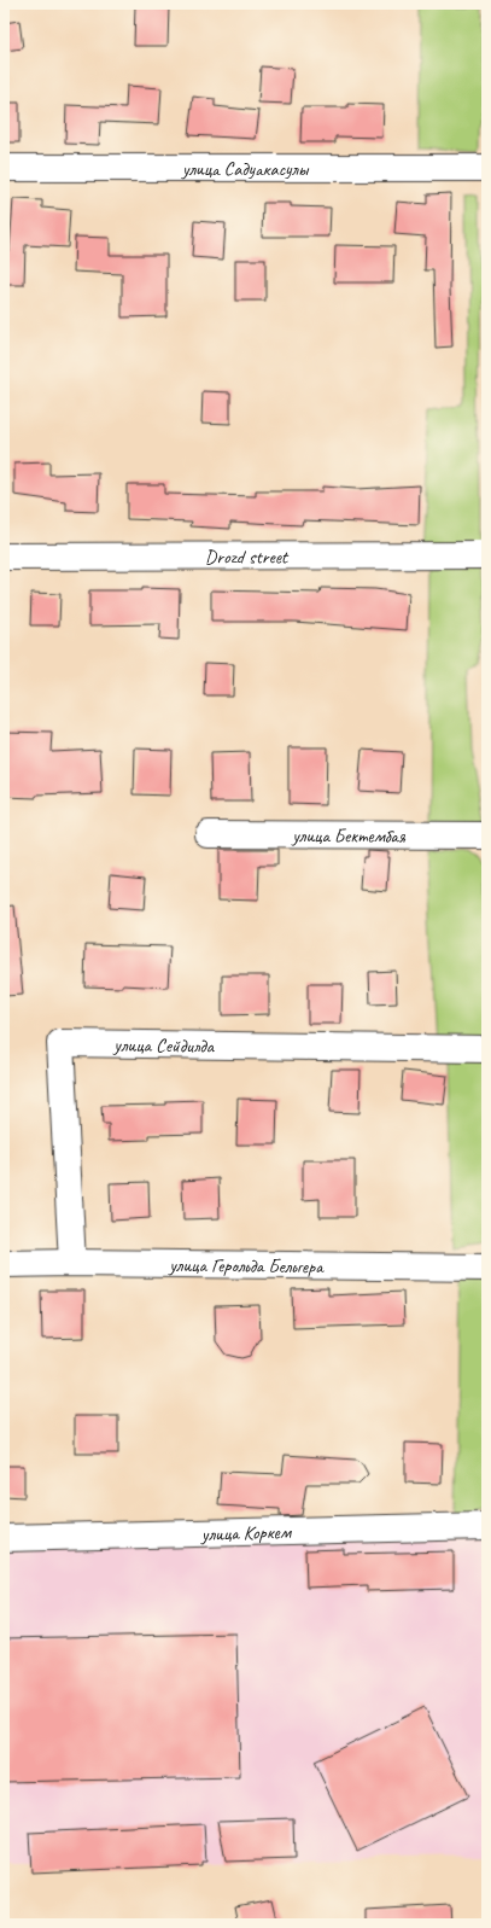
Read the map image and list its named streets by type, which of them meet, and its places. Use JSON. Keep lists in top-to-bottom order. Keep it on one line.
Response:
{"streets":{"street":["улица Садуакасулы","Drozd street","улица Бектембая","улица Сейдилда","улица Герольда Бельгера","улица Коркем"]},"crossings":[["улица Сейдилда","улица Герольда Бельгера"]]}
